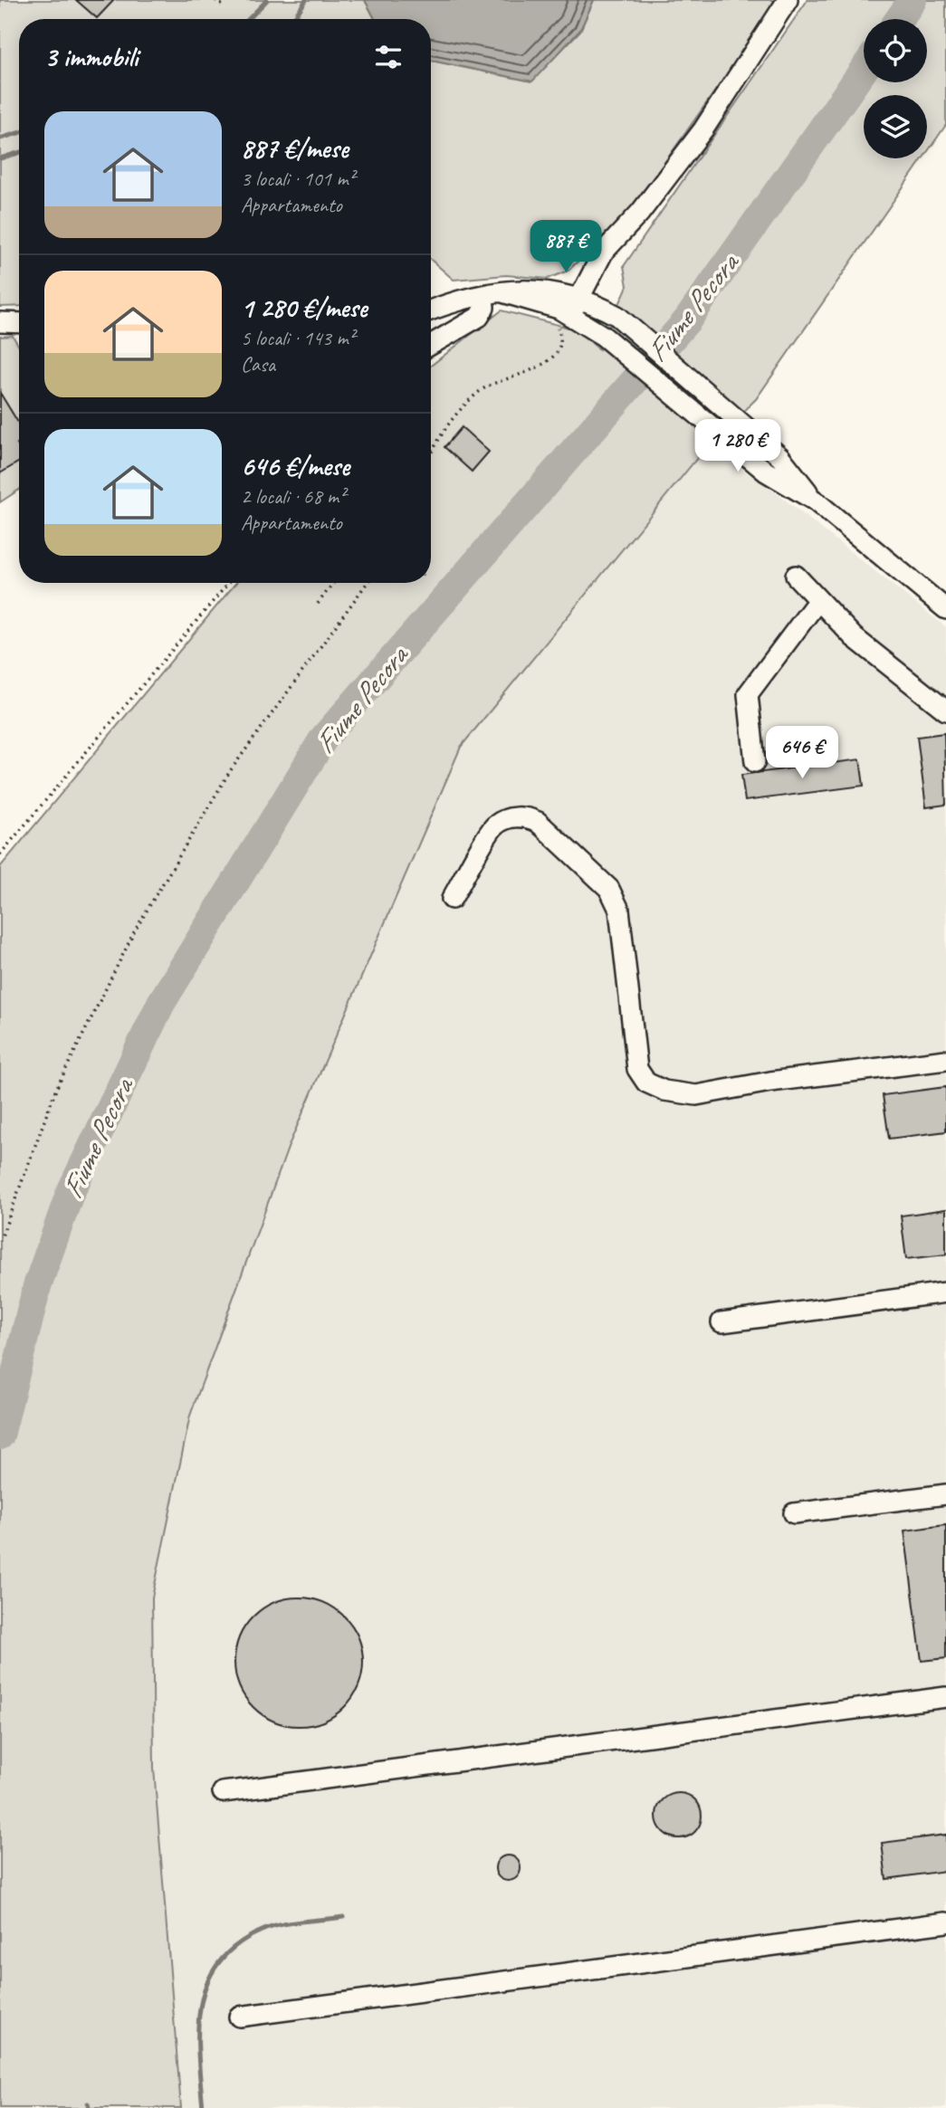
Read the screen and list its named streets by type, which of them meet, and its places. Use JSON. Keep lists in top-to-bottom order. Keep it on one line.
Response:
{"water":["Fiume Pecora"],"page":{"heading":"3 immobili","list":[{"name":"887 €/mese","note":"3 locali · 101 m² · Appartamento"},{"name":"1 280 €/mese","note":"5 locali · 143 m² · Casa"},{"name":"646 €/mese","note":"2 locali · 68 m² · Appartamento"}],"price":["887 €","1 280 €","646 €"]}}
